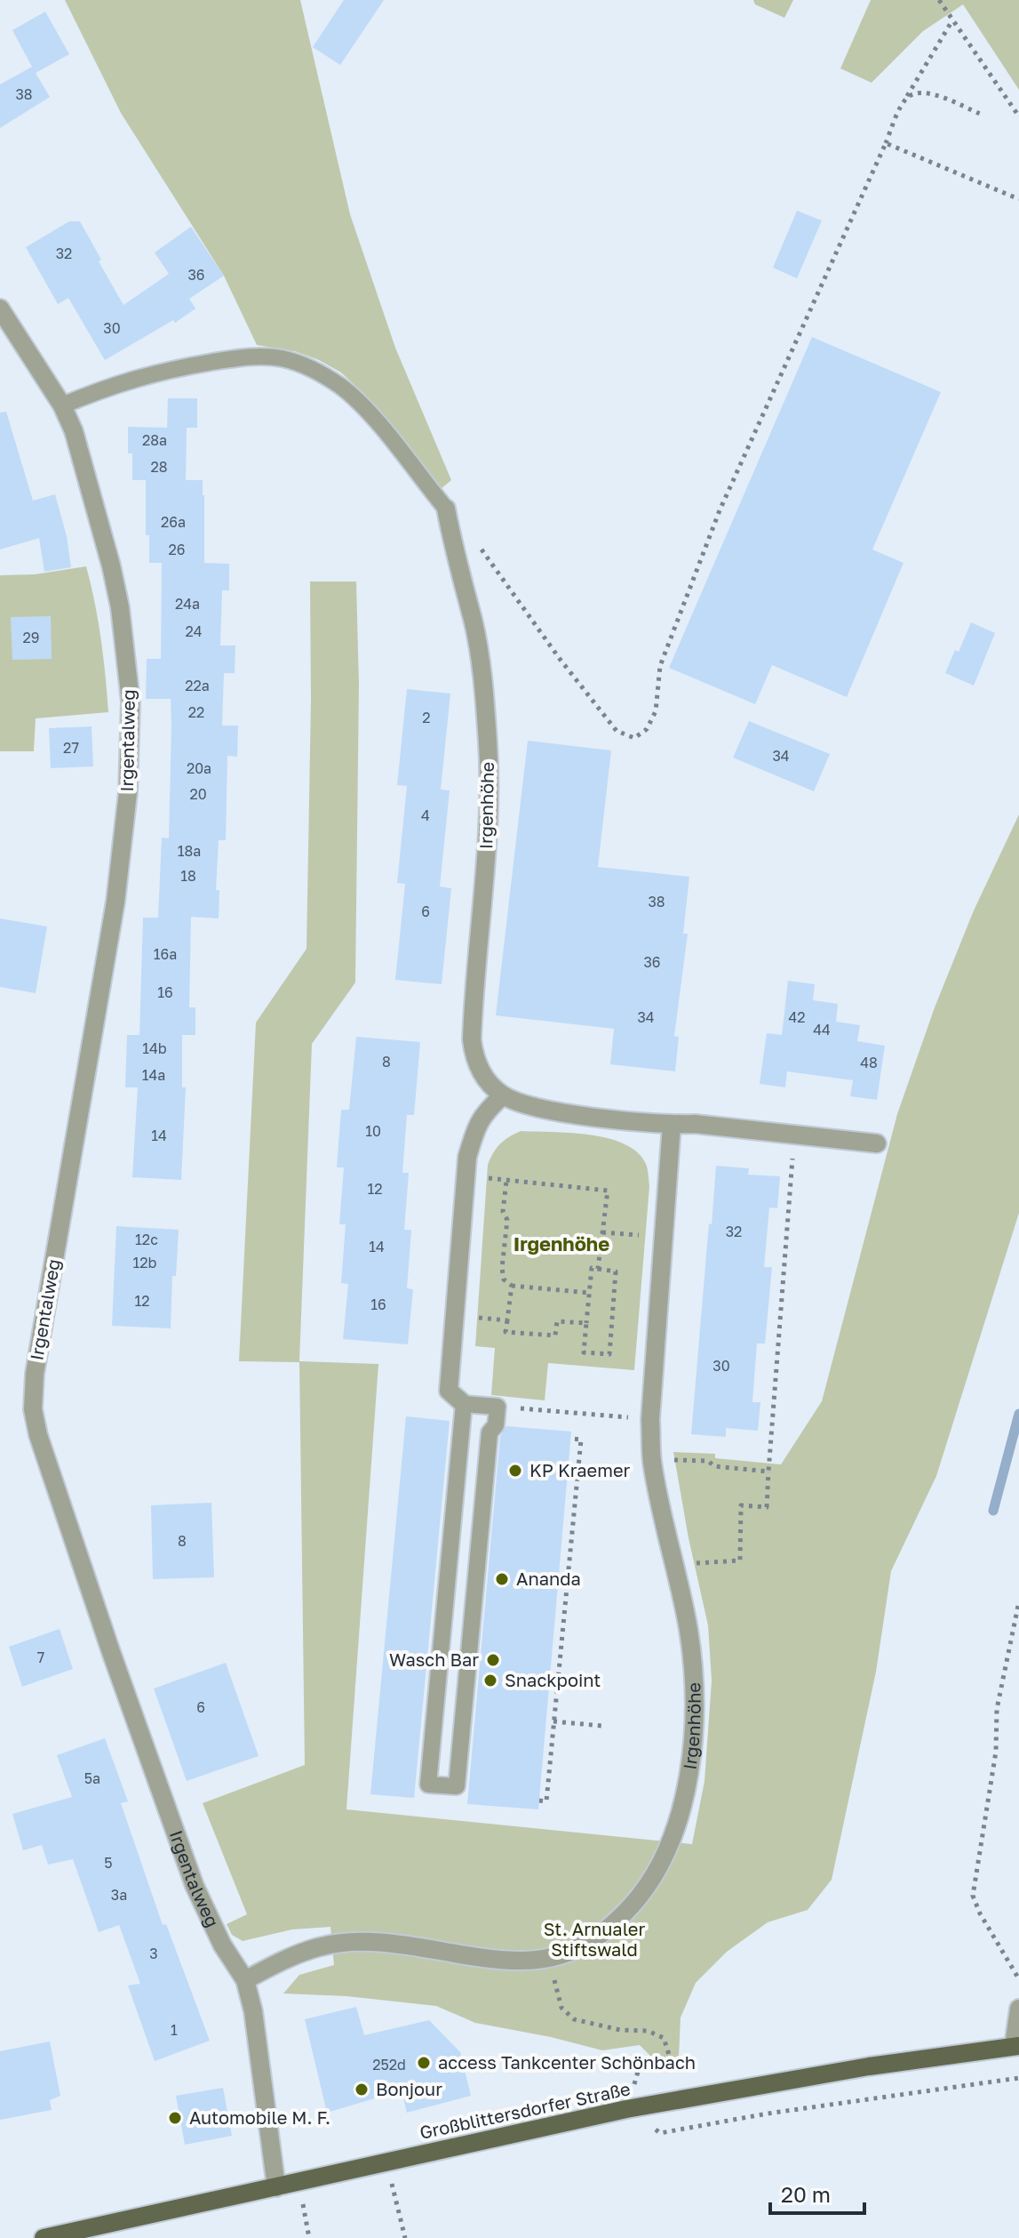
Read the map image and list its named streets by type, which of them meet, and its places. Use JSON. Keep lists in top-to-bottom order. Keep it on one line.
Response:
{"streets":{"main road":["Großblittersdorfer Straße"],"street":["Irgentalweg","Irgenhöhe"]},"crossings":[["Irgentalweg","Irgenhöhe"],["Irgentalweg","Großblittersdorfer Straße"]],"districts":["Irgenhöhe"],"parks":["St. Arnualer Stiftswald"],"places":["KP Kraemer","Ananda","Wasch Bar","Snackpoint","access Tankcenter Schönbach","Bonjour","Automobile M. F."],"house_numbers":["38","32","36","30","28a","28","26a","26","24a","24","29","22a","22","2","27","34","20a","20","4","18a","18","38","6","16a","36","16","34","42","44","14b","8","48","14a","10","14","12","32","12c","14","12b","12","16","30","8","7","6","5a","5","3a","3","1","252d"],"scale_bar":"20 m"}
